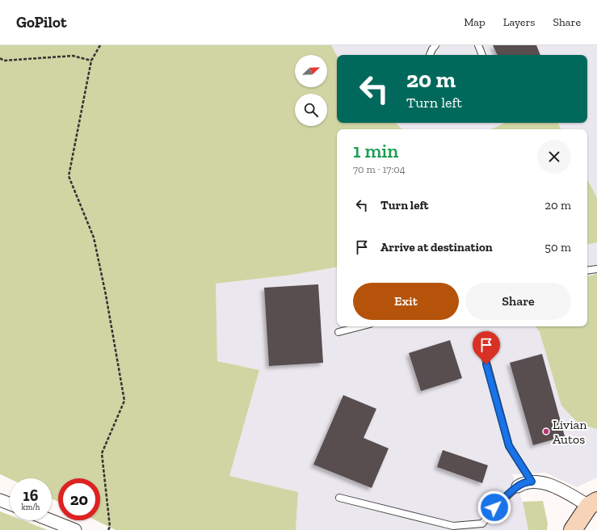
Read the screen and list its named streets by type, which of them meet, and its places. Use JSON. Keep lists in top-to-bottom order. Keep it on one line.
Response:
{"places":["Livian Autos"],"north":"top right","page":{"header":"GoPilot","nav":["Map","Layers","Share"],"turn":["20 m","Turn left"],"heading":["1 min","70 m · 17:04"],"list":[{"name":"Turn left","value":"20 m"},{"name":"Arrive at destination","value":"50 m"}],"buttons":["Exit","Share"],"speed":"16 km/h","limit":"20"}}
